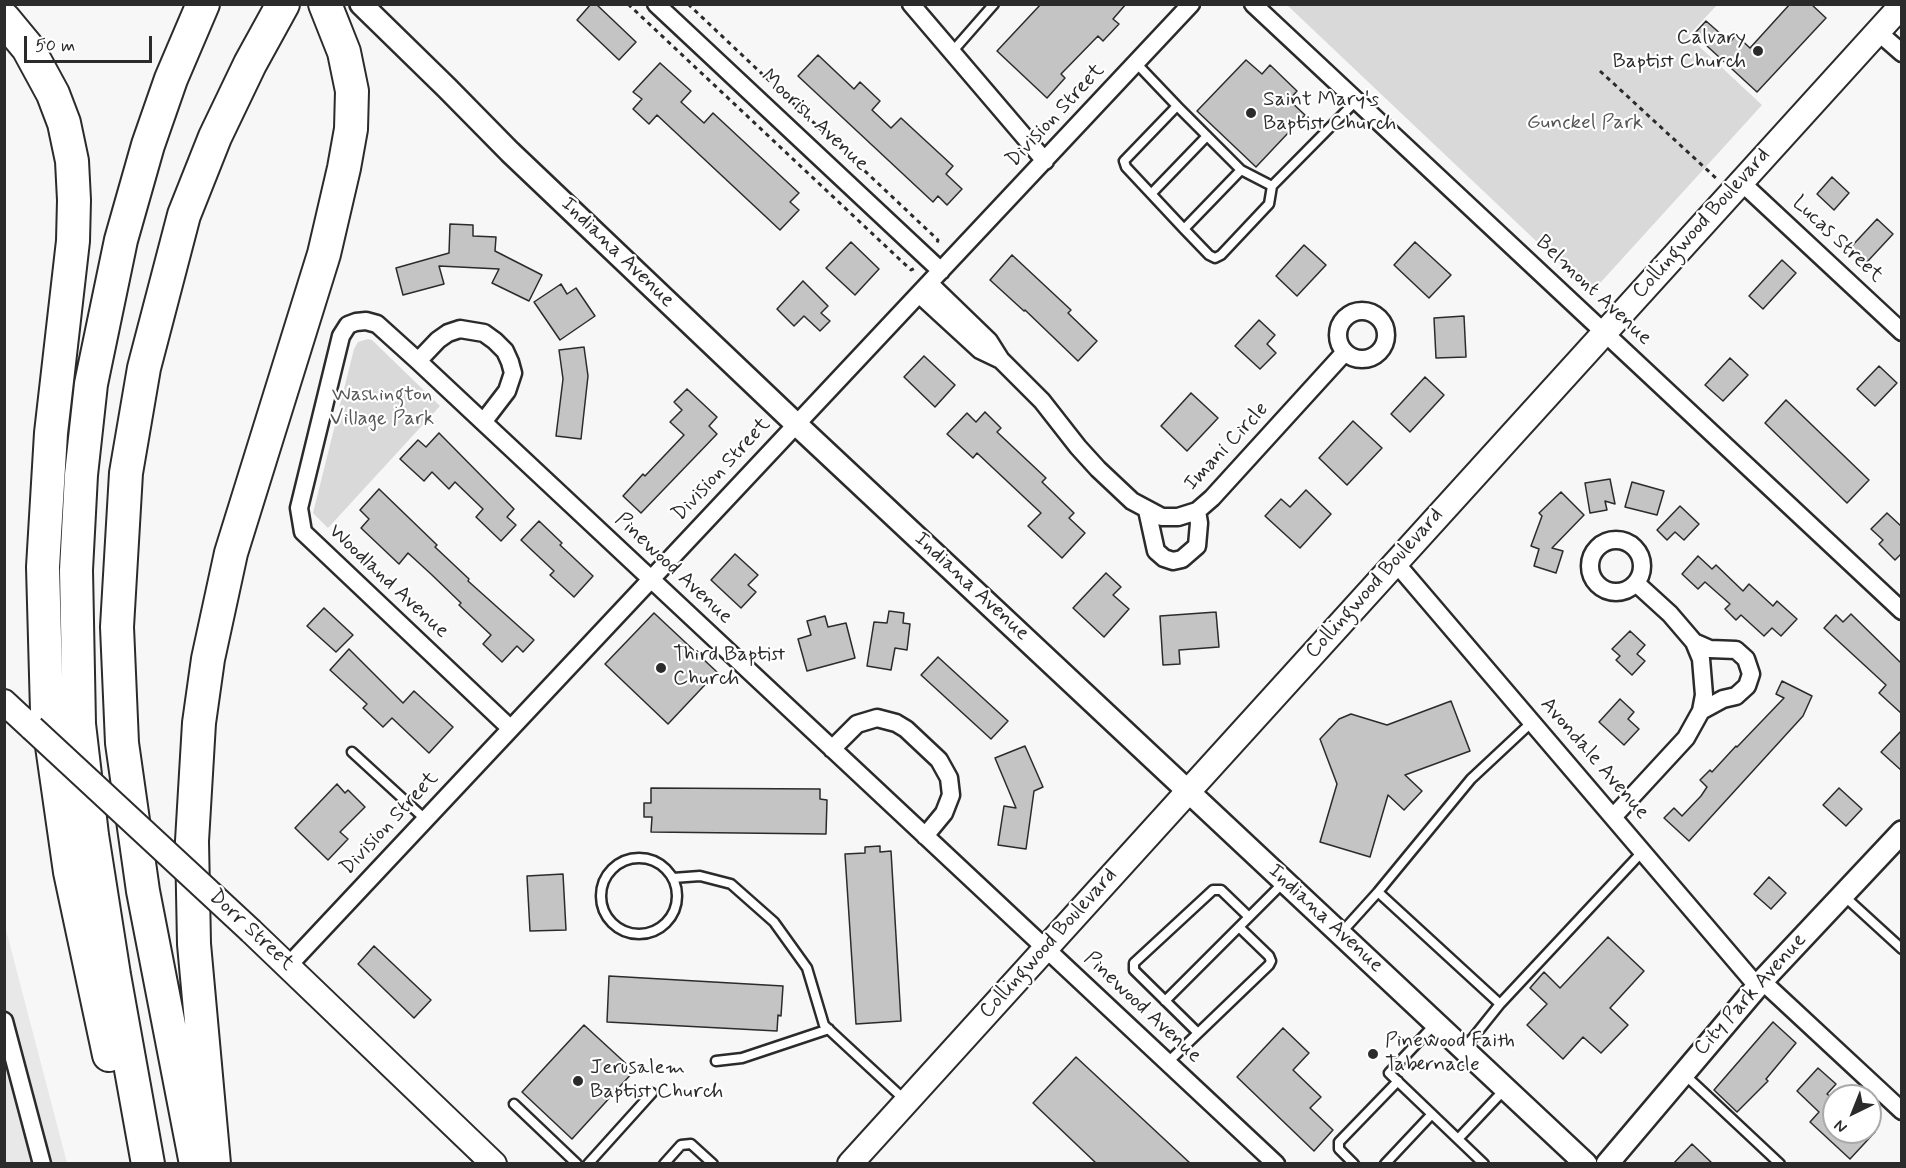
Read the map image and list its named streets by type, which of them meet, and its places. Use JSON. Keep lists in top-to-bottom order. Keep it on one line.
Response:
{"streets":{"main road":["Collingwood Boulevard","Dorr Street"],"street":["Division Street","Moorish Avenue","Lucas Street","Indiana Avenue","Belmont Avenue","Imani Circle","Pinewood Avenue","Woodland Avenue","Avondale Avenue","City Park Avenue"]},"crossings":[["Division Street","Moorish Avenue"],["Division Street","Indiana Avenue"],["Division Street","Imani Circle"],["Division Street","Pinewood Avenue"],["Division Street","Woodland Avenue"],["Division Street","Dorr Street"],["Moorish Avenue","Imani Circle"],["Collingwood Boulevard","Lucas Street"],["Collingwood Boulevard","Indiana Avenue"],["Collingwood Boulevard","Belmont Avenue"],["Collingwood Boulevard","Pinewood Avenue"],["Collingwood Boulevard","Avondale Avenue"],["Pinewood Avenue","Woodland Avenue"],["Avondale Avenue","City Park Avenue"]],"parks":["Gunckel Park","Washington Village Park"],"places":["Calvary Baptist Church","Saint Mary's Baptist Church","Third Baptist Church","Pinewood Faith Tabernacle","Jerusalem Baptist Church"],"scale_bar":"50 m","north":"bottom left"}
